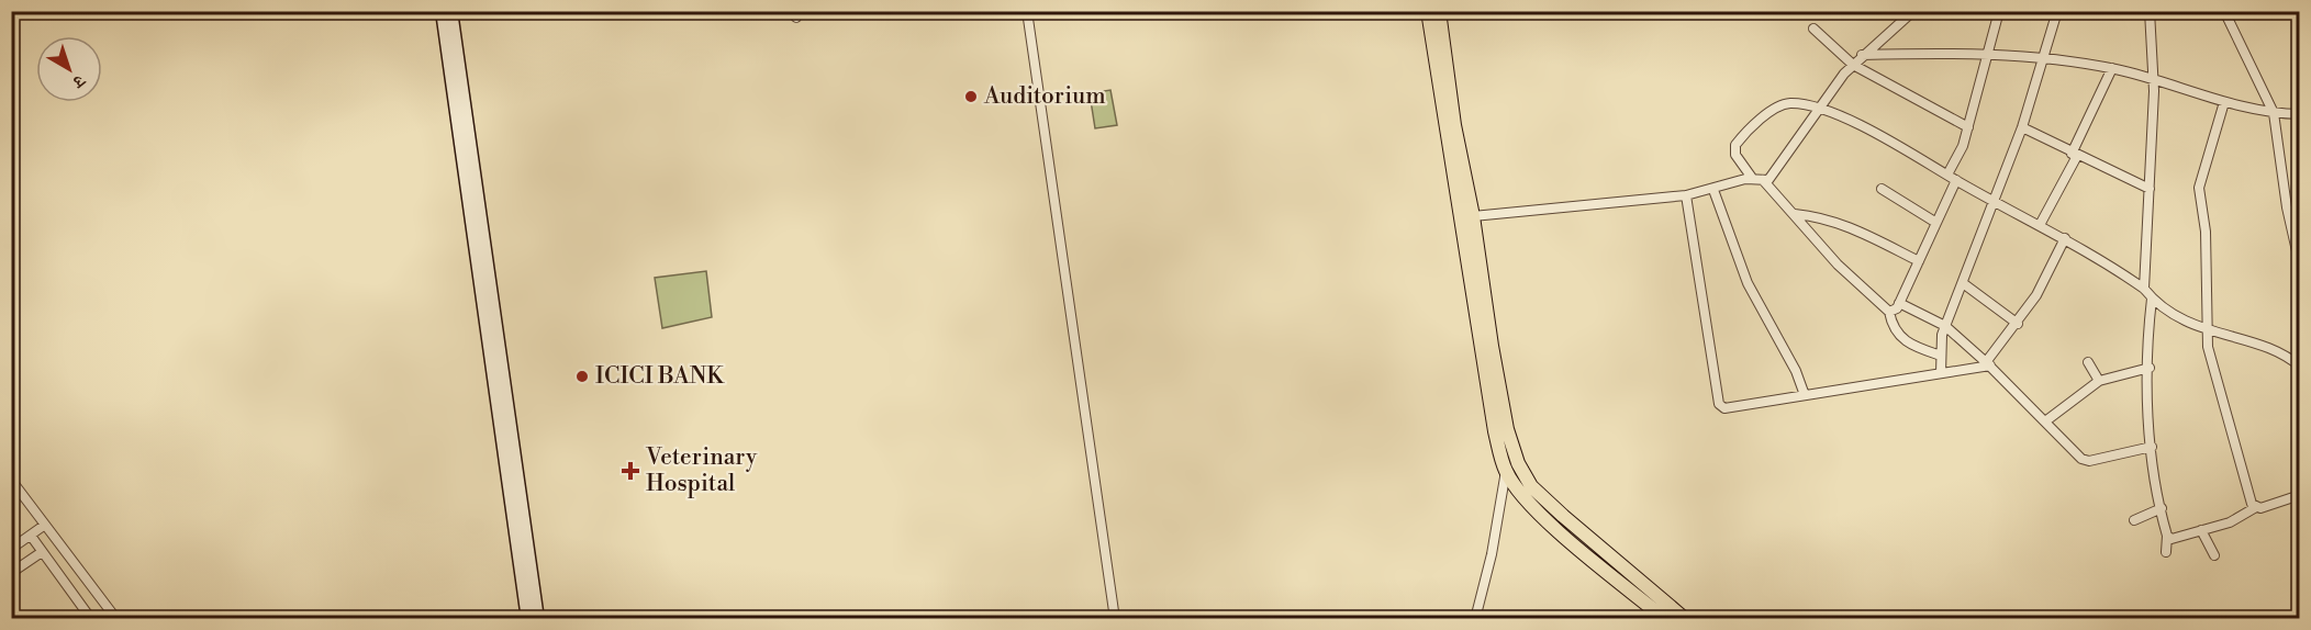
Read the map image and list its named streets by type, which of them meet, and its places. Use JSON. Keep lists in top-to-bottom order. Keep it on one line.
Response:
{"places":{"other":["Auditorium","ICICI BANK"],"health":["Veterinary Hospital"]},"north":"bottom right"}
